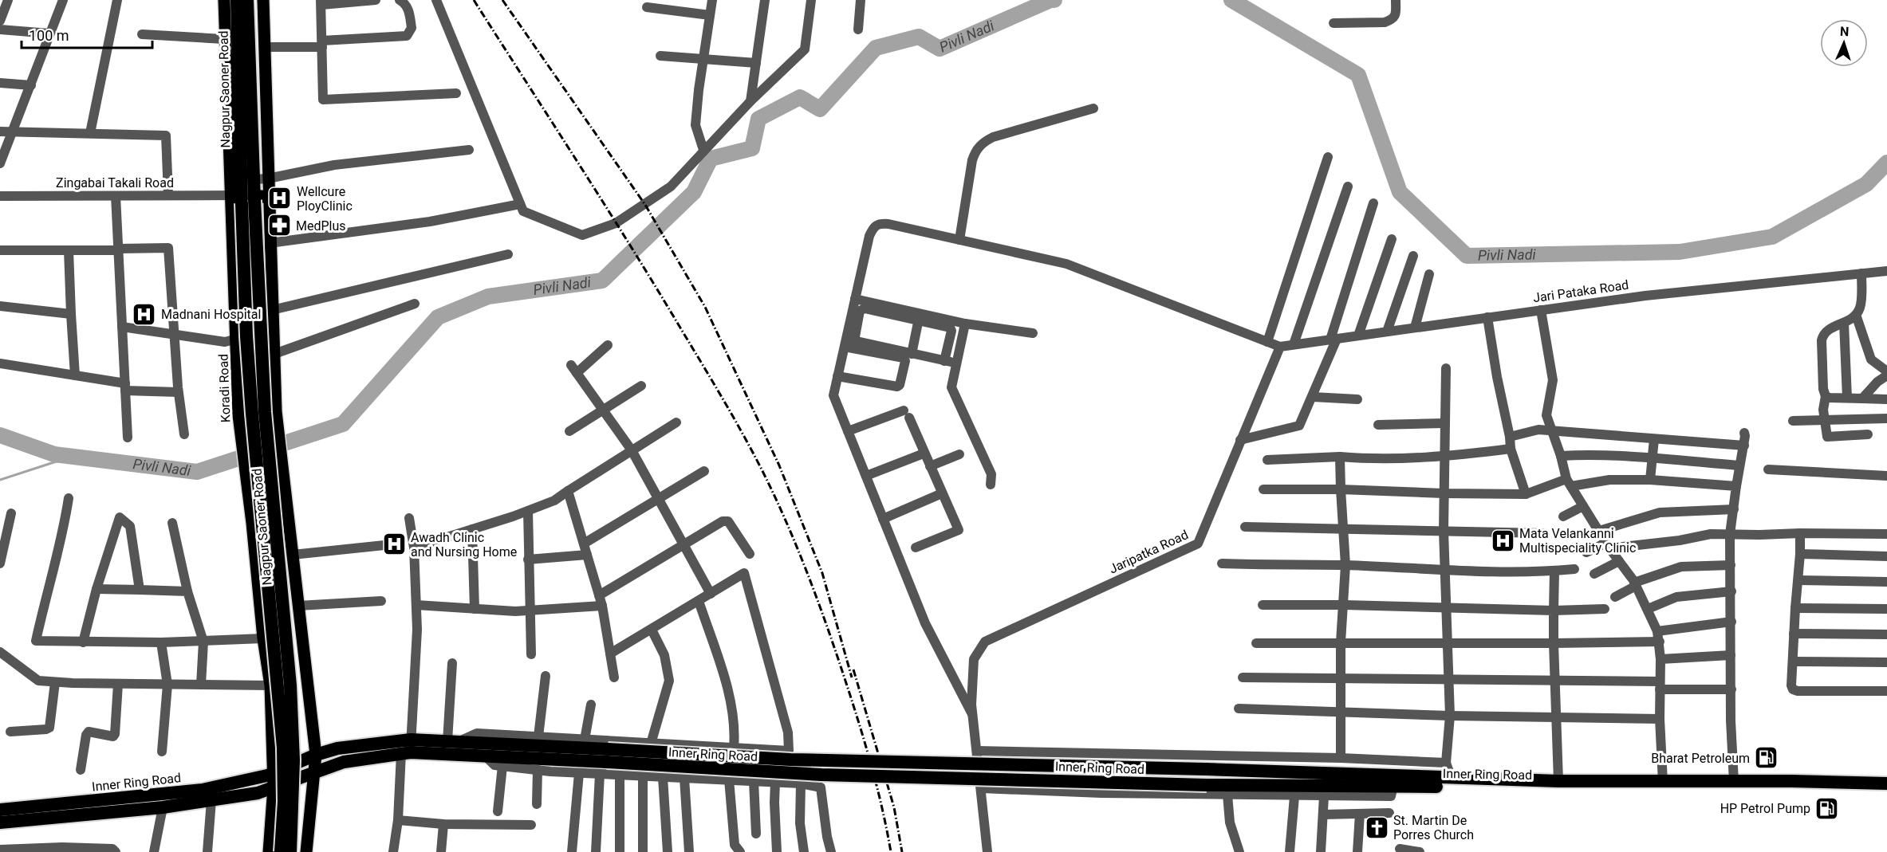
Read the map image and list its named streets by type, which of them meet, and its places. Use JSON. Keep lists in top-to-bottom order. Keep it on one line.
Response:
{"streets":{"highway":["Nagpur Saoner Road","Koradi Road","Inner Ring Road"],"street":["Zingabai Takali Road","Jari Pataka Road","Jaripatka Road"]},"crossings":[["Nagpur Saoner Road","Zingabai Takali Road"],["Nagpur Saoner Road","Koradi Road"],["Zingabai Takali Road","Koradi Road"],["Jari Pataka Road","Jaripatka Road"],["Koradi Road","Inner Ring Road"]],"water":["Pivli Nadi"],"places":{"hospital":["Wellcure PloyClinic","Madnani Hospital","Mata Velankanni Multispeciality Clinic","Awadh Clinic and Nursing Home"],"pharmacy":["MedPlus"],"fuel station":["Bharat Petroleum","HP Petrol Pump"],"church":["St. Martin De Porres Church"]},"scale_bar":"100 m","north":"top"}
